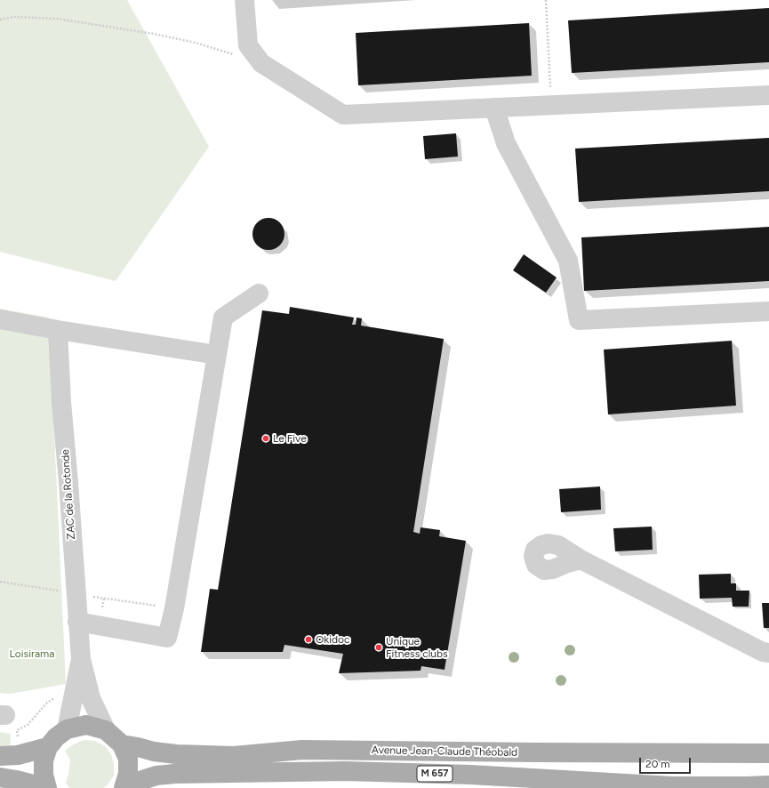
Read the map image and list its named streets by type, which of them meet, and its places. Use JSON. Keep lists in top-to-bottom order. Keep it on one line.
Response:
{"streets":{"main road":["Avenue Jean-Claude Théobald","M 657"],"lane":["ZAC de la Rotonde"]},"parks":["Loisirama"],"places":["Le Five","Okidoc","Unique Fitness clubs"],"scale_bar":"20 m"}
